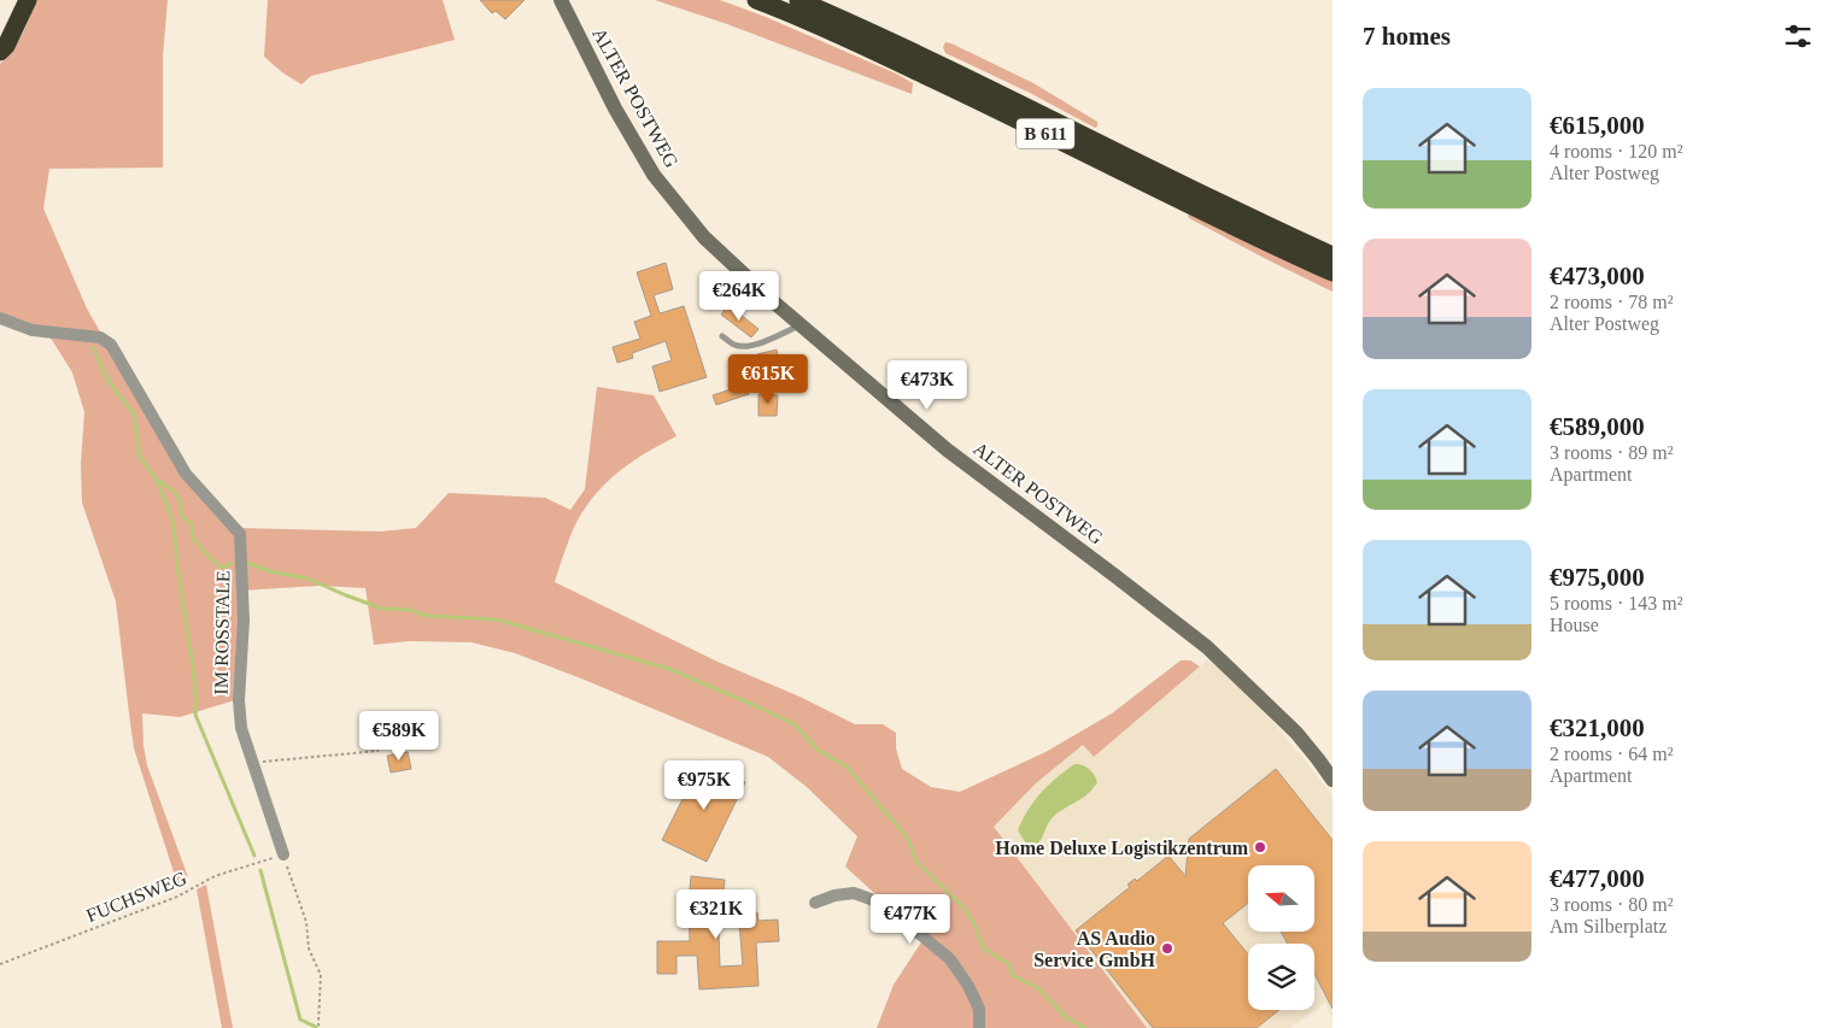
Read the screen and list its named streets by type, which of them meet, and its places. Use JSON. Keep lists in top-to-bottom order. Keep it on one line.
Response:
{"streets":{"highway":["B 611"],"street":["ALTER POSTWEG","IM ROSSTALE"],"path":["FUCHSWEG"]},"crossings":[["IM ROSSTALE","FUCHSWEG"]],"places":["Home Deluxe Logistikzentrum","AS Audio Service GmbH"],"north":"left","page":{"heading":"7 homes","list":[{"name":"€615,000","note":"4 rooms · 120 m² · Alter Postweg"},{"name":"€473,000","note":"2 rooms · 78 m² · Alter Postweg"},{"name":"€589,000","note":"3 rooms · 89 m² · Apartment"},{"name":"€975,000","note":"5 rooms · 143 m² · House"},{"name":"€321,000","note":"2 rooms · 64 m² · Apartment"},{"name":"€477,000","note":"3 rooms · 80 m² · Am Silberplatz"}],"price":["€264K","€615K","€473K","€589K","€975K","€321K","€477K"]}}
